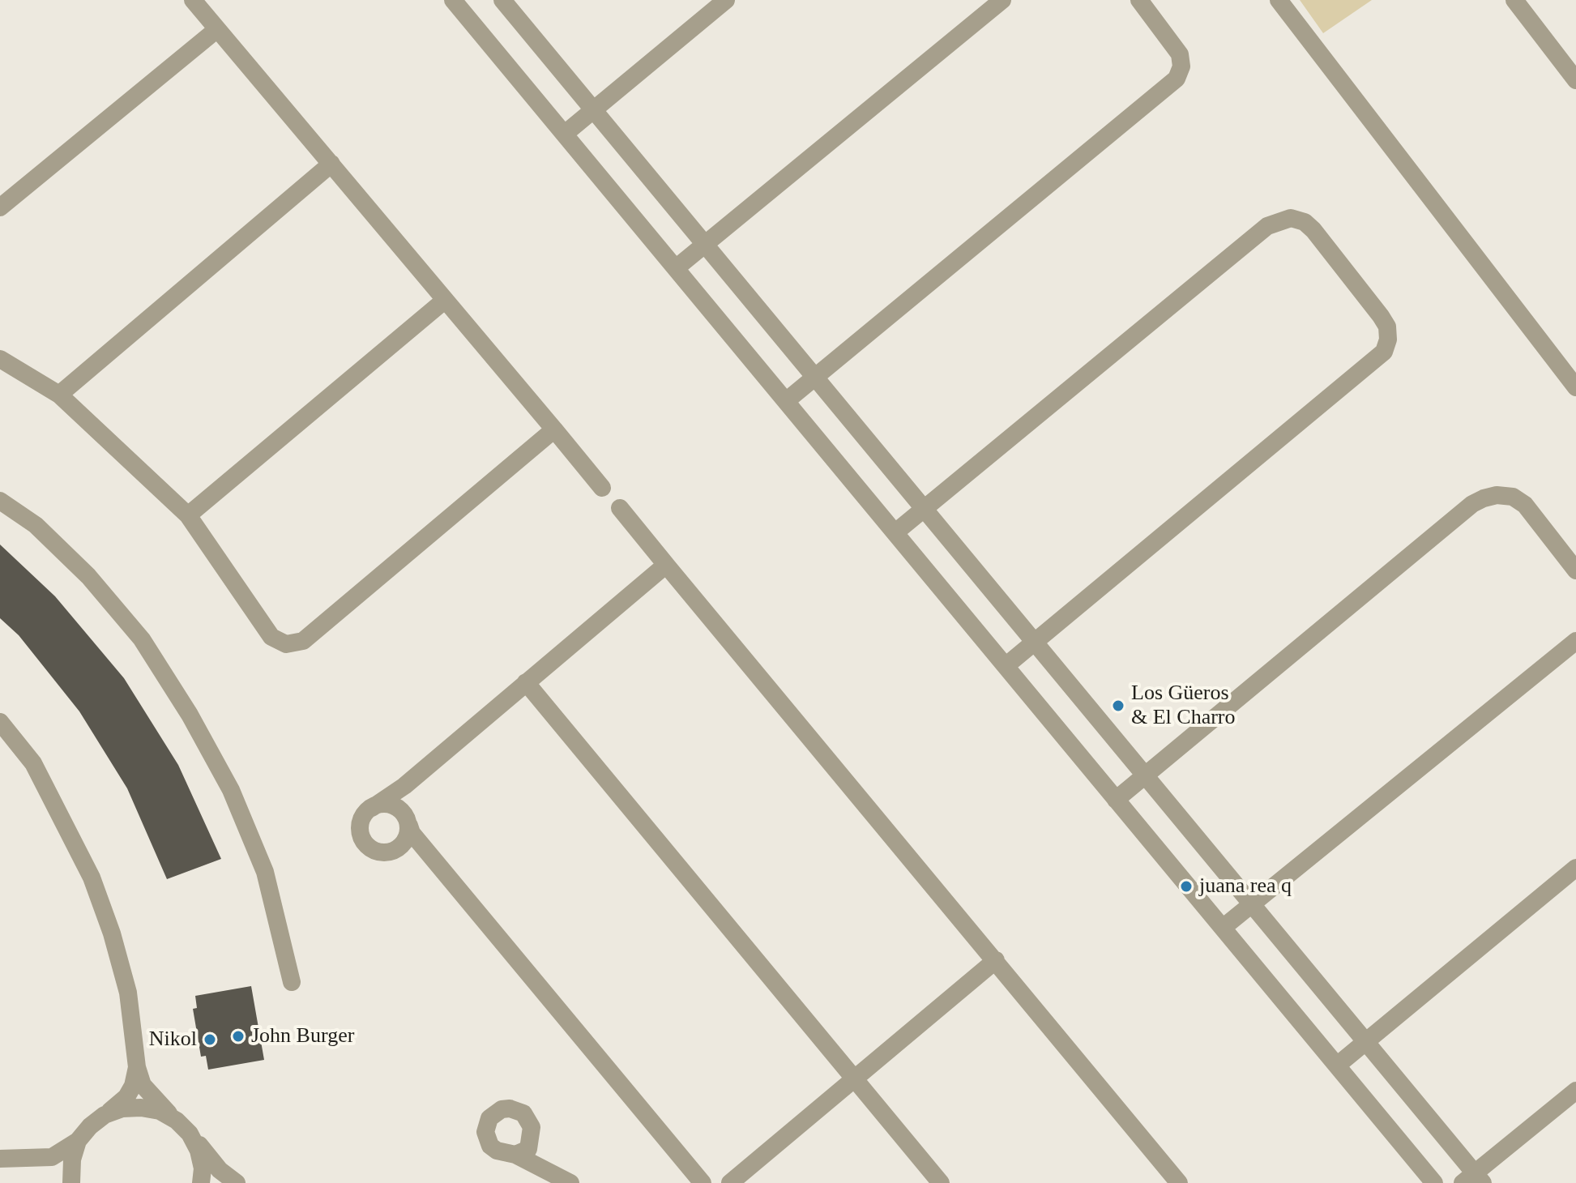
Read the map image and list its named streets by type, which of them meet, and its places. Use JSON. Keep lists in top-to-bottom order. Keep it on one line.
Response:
{"places":["Los Güeros & El Charro","juana rea q","John Burger","Nikol"]}
